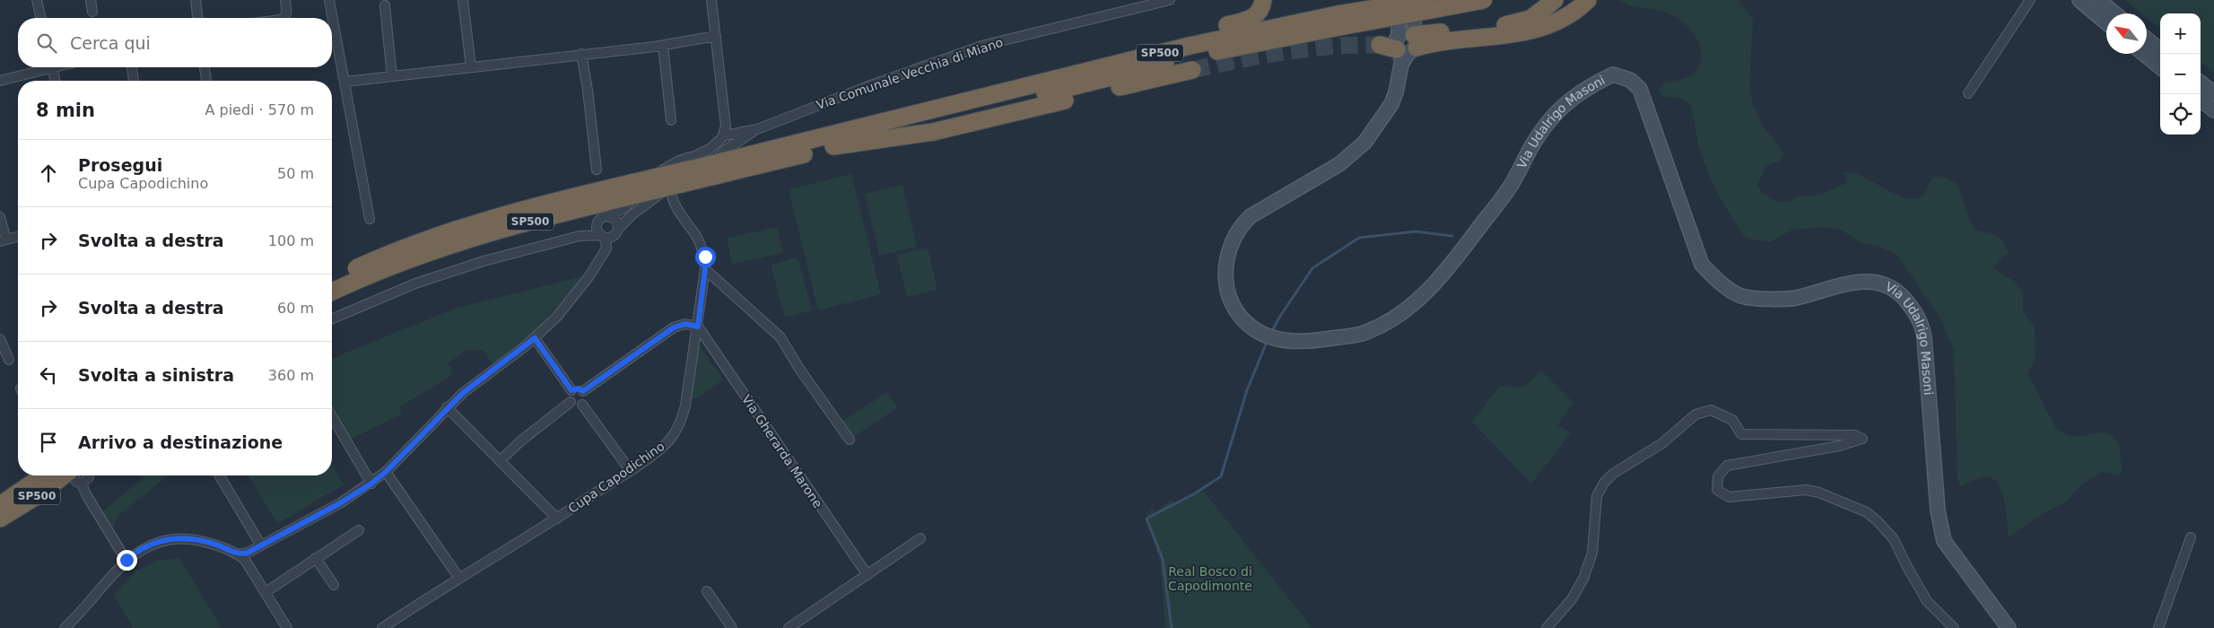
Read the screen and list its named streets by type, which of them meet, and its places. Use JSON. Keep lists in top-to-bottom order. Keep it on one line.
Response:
{"streets":{"highway":["SP500"],"street":["Via Comunale Vecchia di Miano","Via Udalrigo Masoni","Via Gherarda Marone","Cupa Capodichino"]},"crossings":[["SP500","Via Comunale Vecchia di Miano"],["Via Comunale Vecchia di Miano","Cupa Capodichino"],["Via Gherarda Marone","Cupa Capodichino"]],"parks":["Real Bosco di Capodimonte"],"north":"top left","page":{"map_buttons":["+","−"],"search":"Cerca qui","heading":["8 min","A piedi · 570 m"],"list":[["Prosegui","Cupa Capodichino","50 m"],["Svolta a destra","100 m"],["Svolta a destra","60 m"],["Svolta a sinistra","360 m"],"Arrivo a destinazione"]}}
